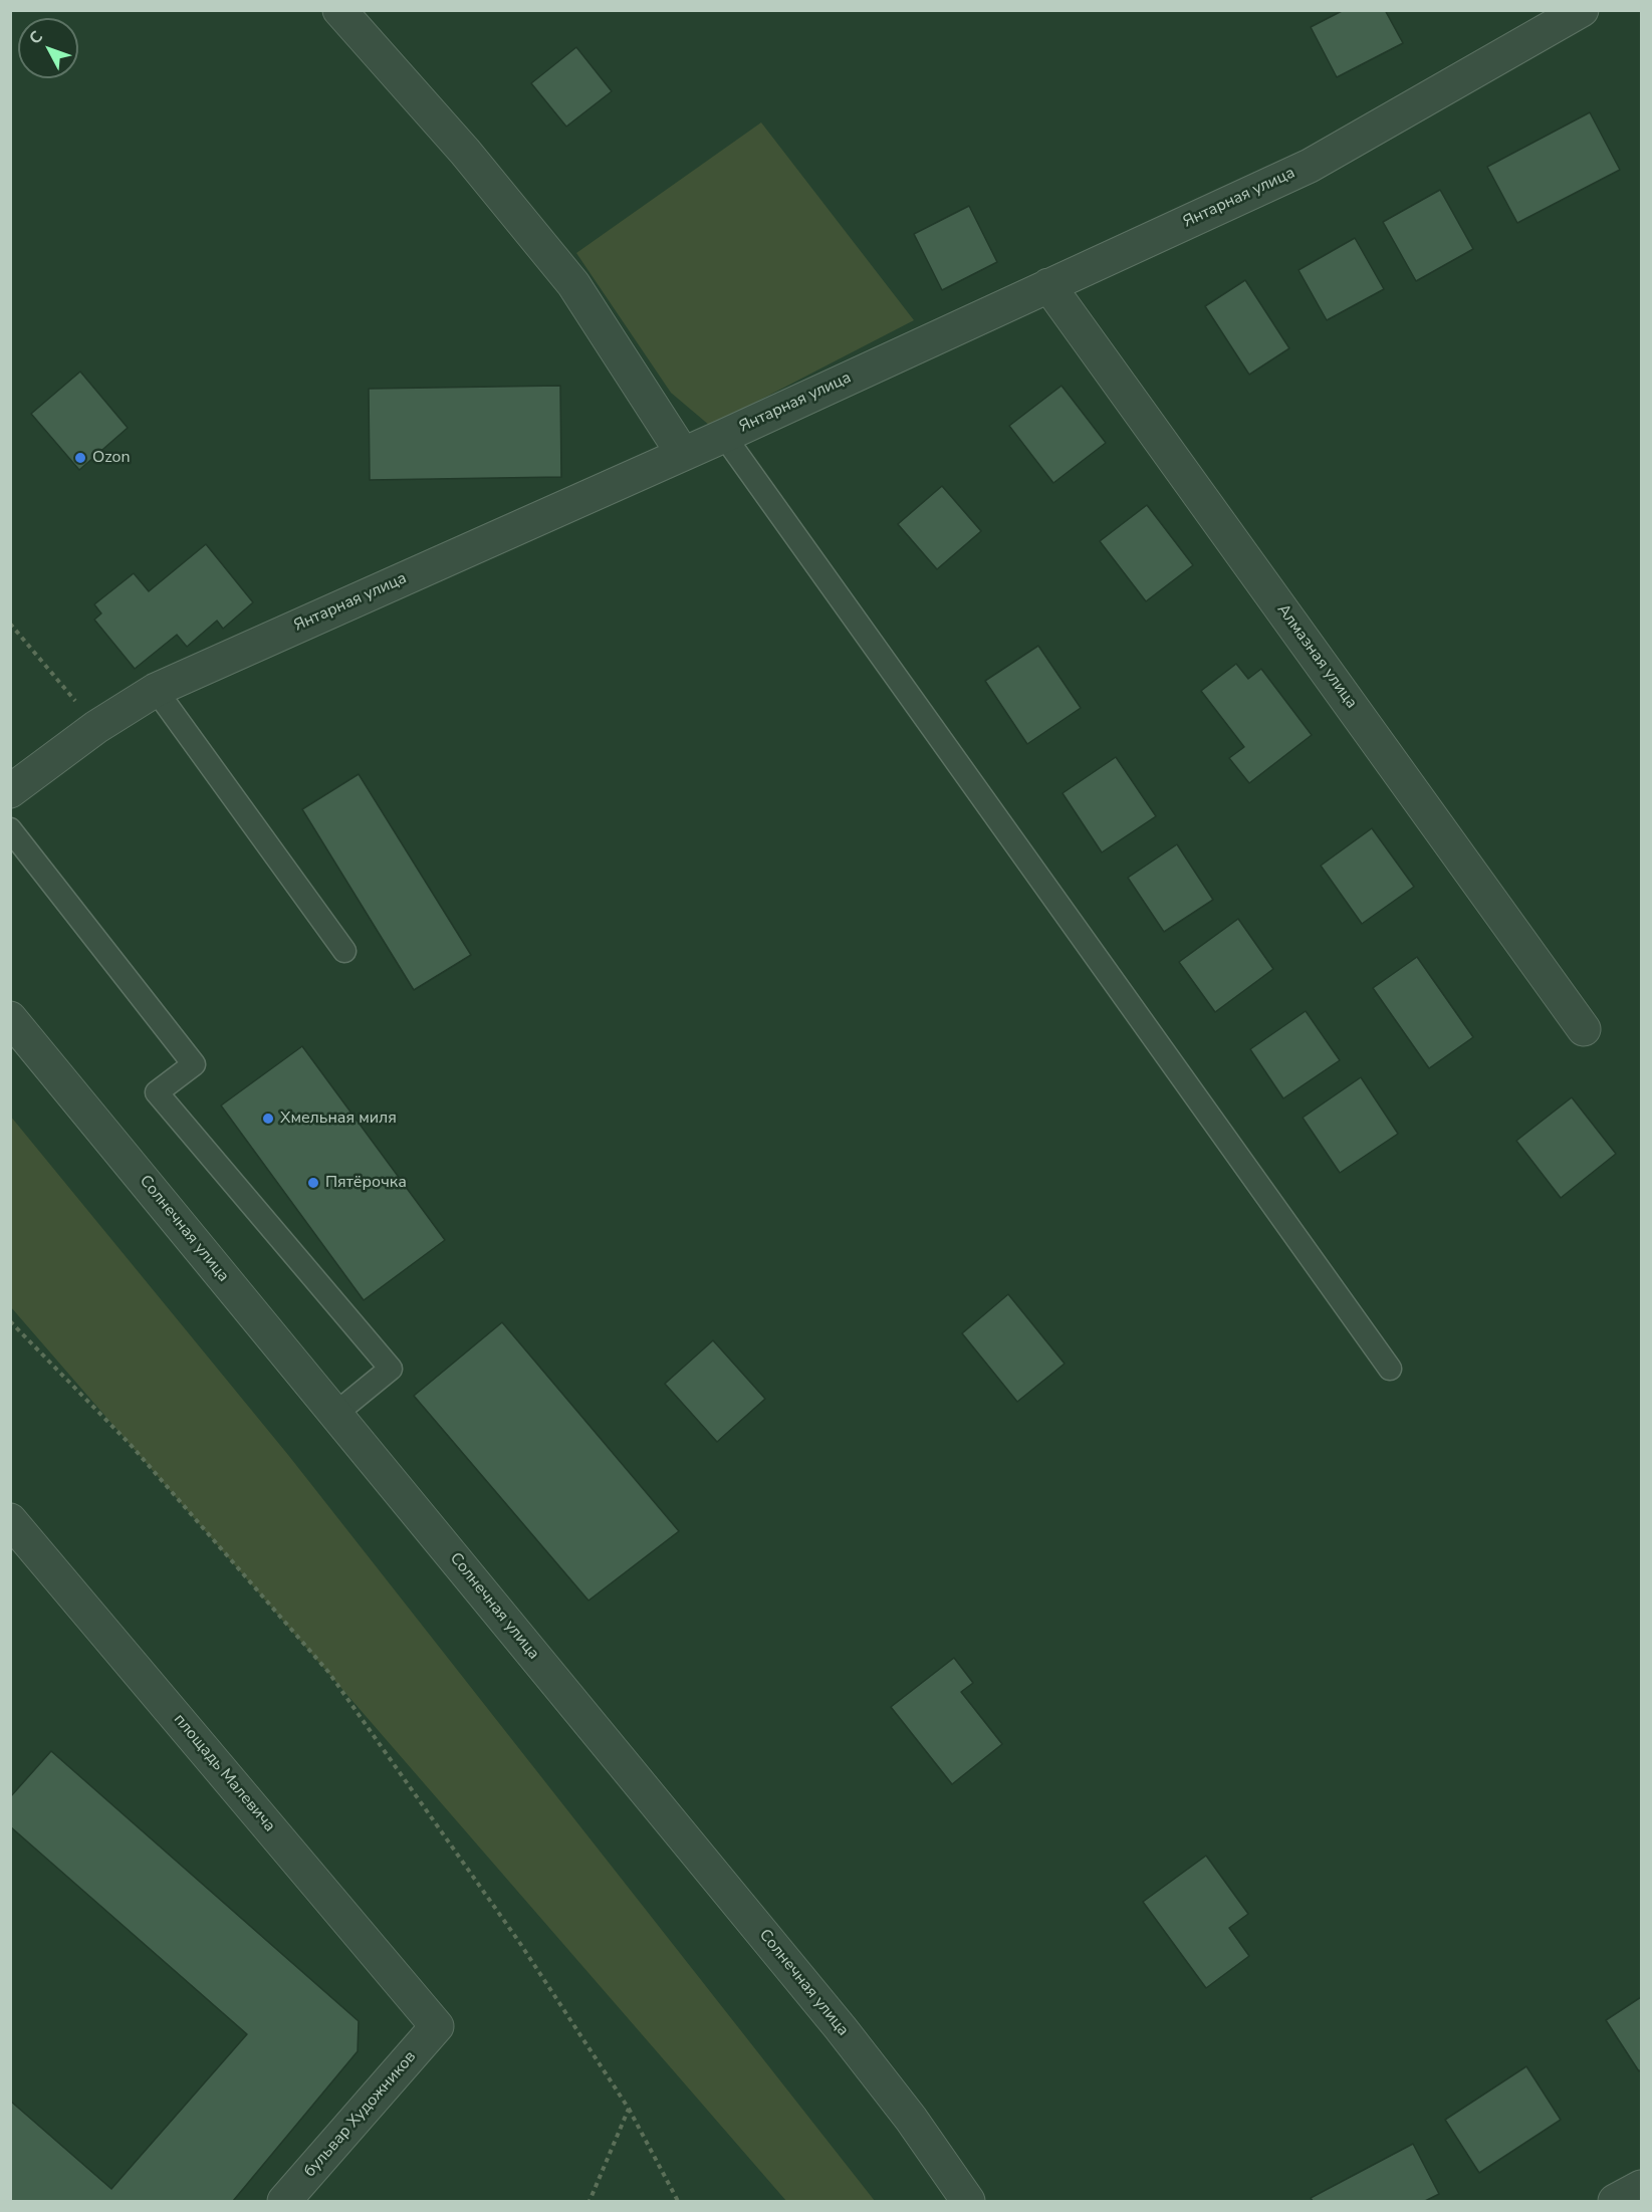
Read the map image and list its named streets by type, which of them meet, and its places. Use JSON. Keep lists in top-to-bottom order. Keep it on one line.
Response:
{"streets":{"street":["Янтарная улица","Алмазная улица","Солнечная улица","площадь Малевича","бульвар Художников"]},"crossings":[["Янтарная улица","Алмазная улица"],["площадь Малевича","бульвар Художников"]],"places":["Ozon","Хмельная миля","Пятёрочка"],"north":"top left"}
